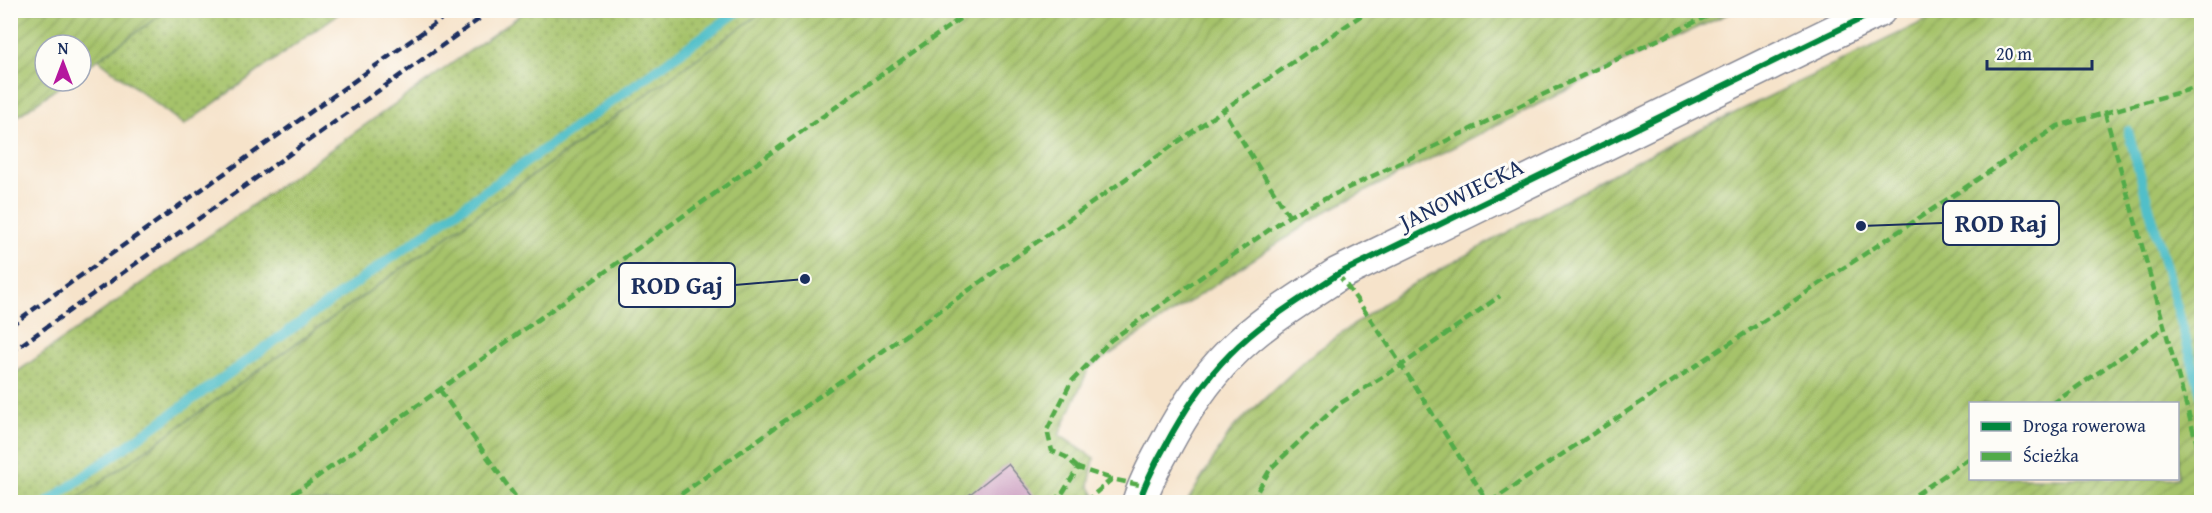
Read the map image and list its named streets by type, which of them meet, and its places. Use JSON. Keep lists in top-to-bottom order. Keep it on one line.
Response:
{"streets":{"street":["JANOWIECKA"]},"places":["ROD Raj","ROD Gaj"],"legend":["Droga rowerowa","Ścieżka"],"scale_bar":"20 m","north":"top"}
